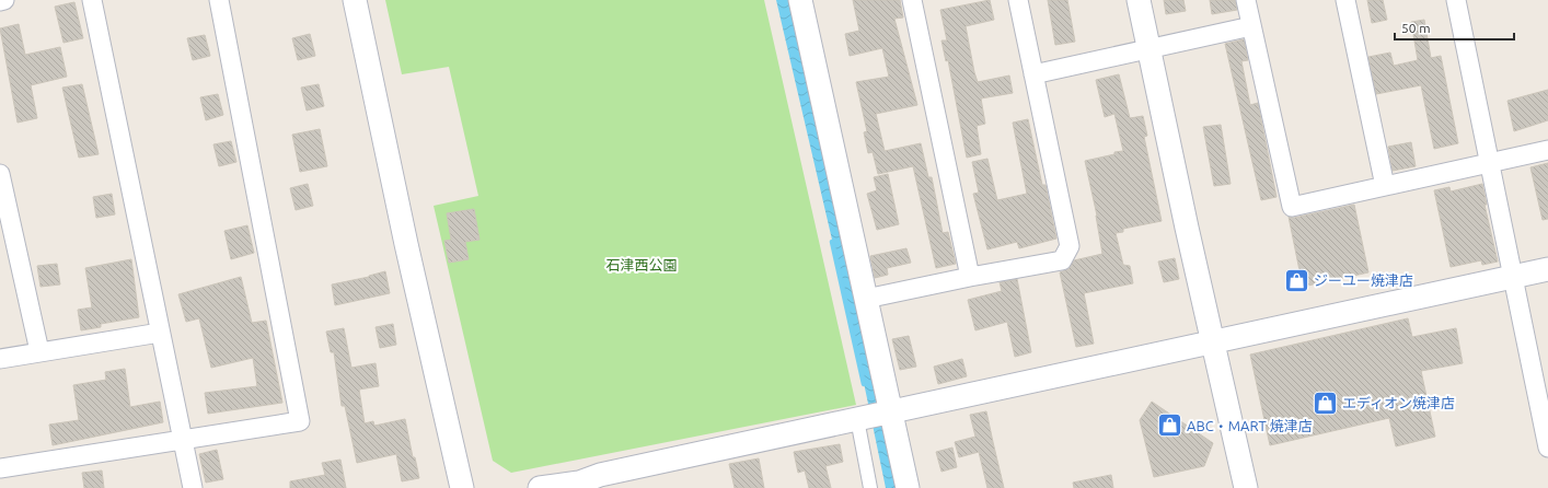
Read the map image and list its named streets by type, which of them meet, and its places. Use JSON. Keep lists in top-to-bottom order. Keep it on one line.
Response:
{"parks":["石津西公園"],"places":{"shop":["ジーユー焼津店","エディオン焼津店","ABC・MART 焼津店"]},"scale_bar":"50 m"}
